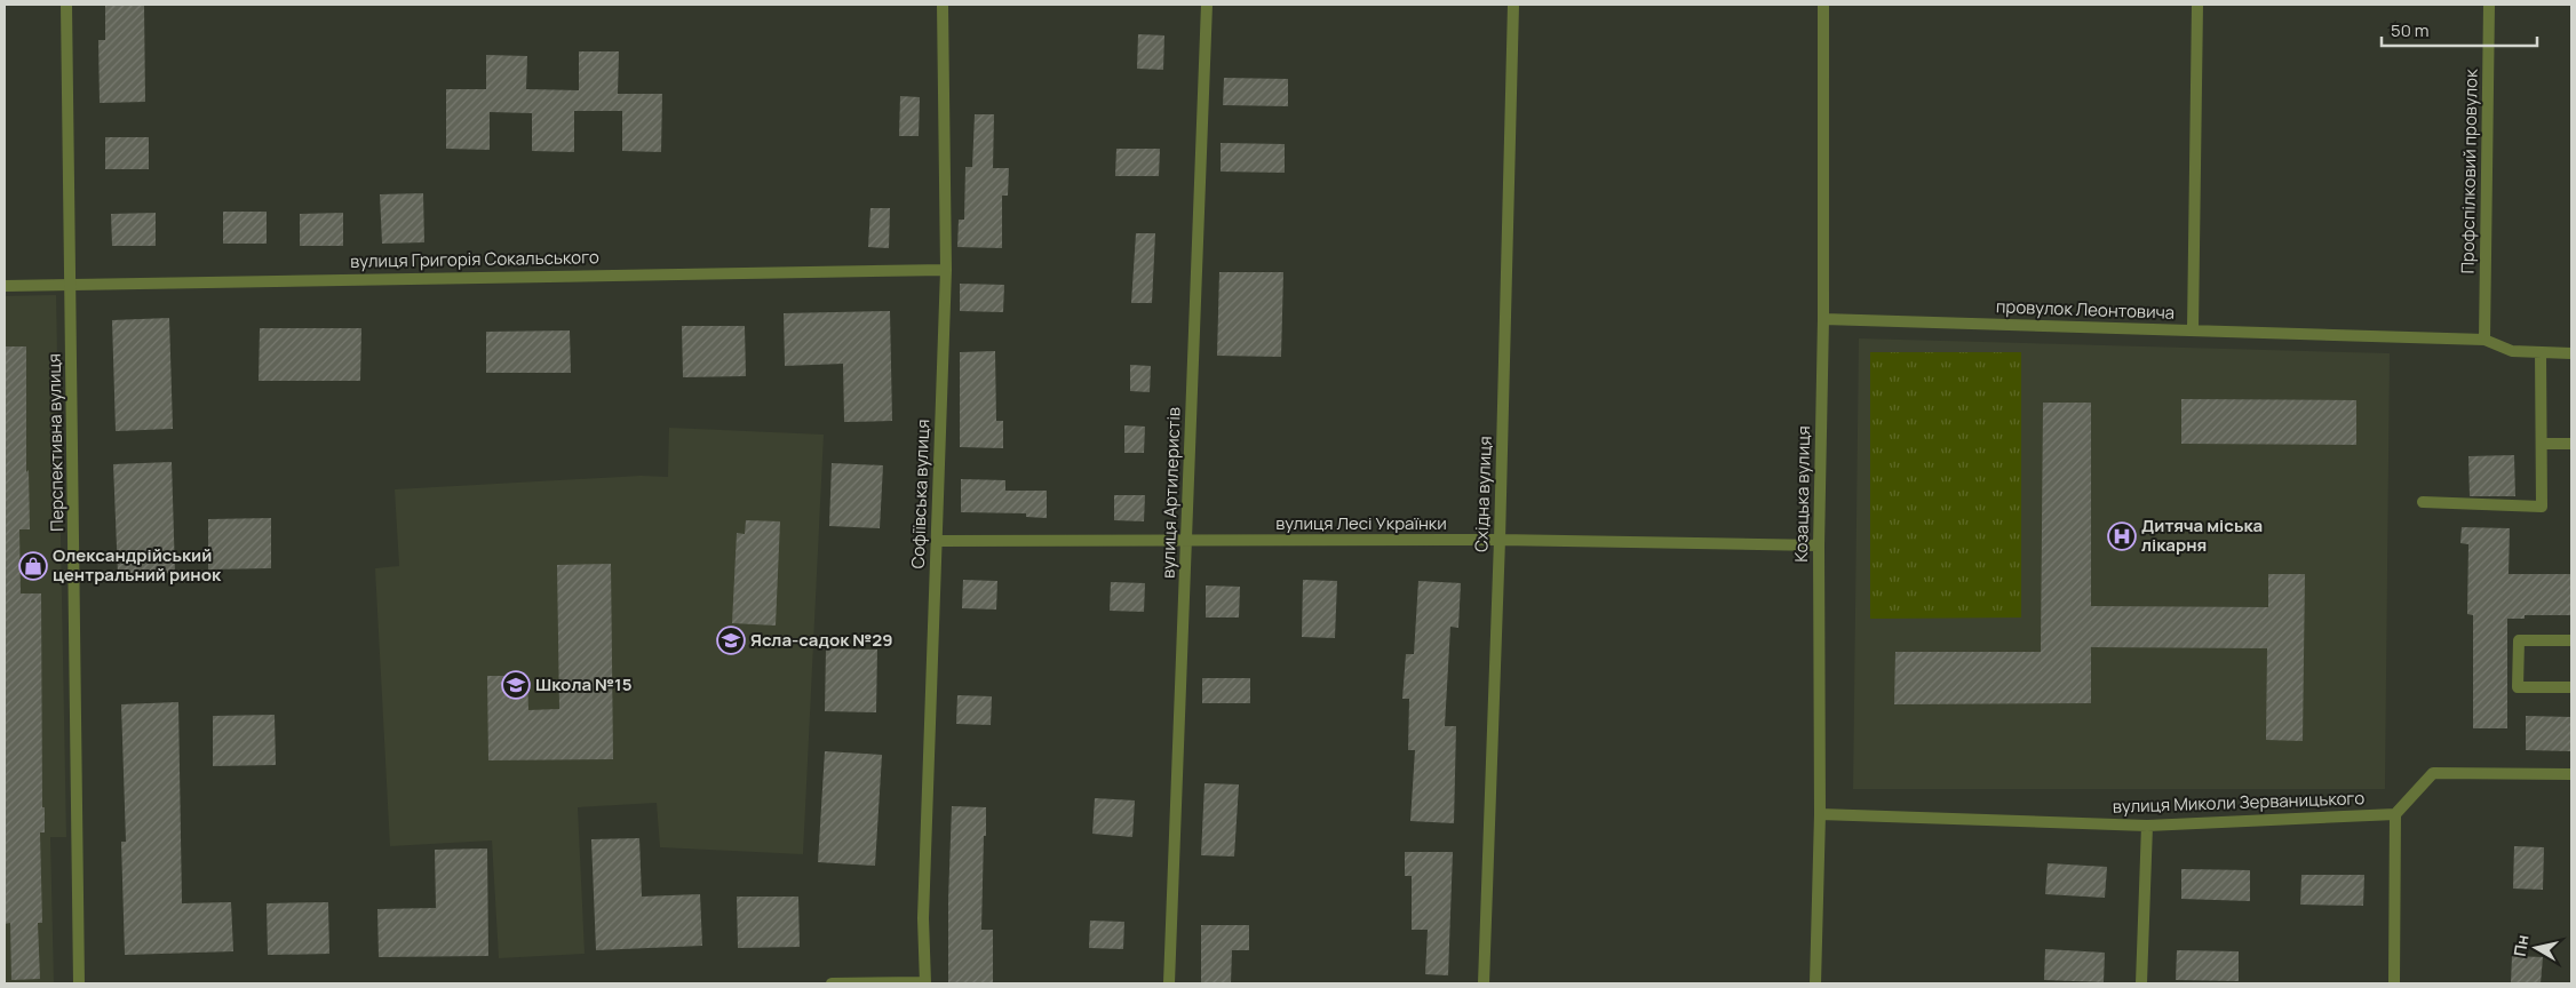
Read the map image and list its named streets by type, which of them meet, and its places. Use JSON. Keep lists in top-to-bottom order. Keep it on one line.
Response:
{"streets":{"street":["Профспілковий провулок","вулиця Григорія Сокальського","провулок Леонтовича","Перспективна вулиця","вулиця Артилеристів","Софіївська вулиця","Східна вулиця","Козацька вулиця","вулиця Лесі Українки","вулиця Миколи Зерваницького"]},"crossings":[["вулиця Григорія Сокальського","Перспективна вулиця"],["вулиця Григорія Сокальського","Софіївська вулиця"],["провулок Леонтовича","Козацька вулиця"],["вулиця Артилеристів","вулиця Лесі Українки"],["Софіївська вулиця","вулиця Лесі Українки"],["Східна вулиця","вулиця Лесі Українки"],["Козацька вулиця","вулиця Лесі Українки"],["Козацька вулиця","вулиця Миколи Зерваницького"]],"places":{"hospital":["Дитяча міська лікарня"],"shop":["Олександрійський центральний ринок"],"school or university":["Ясла-садок №29","Школа №15"]},"scale_bar":"50 m","north":"left"}
